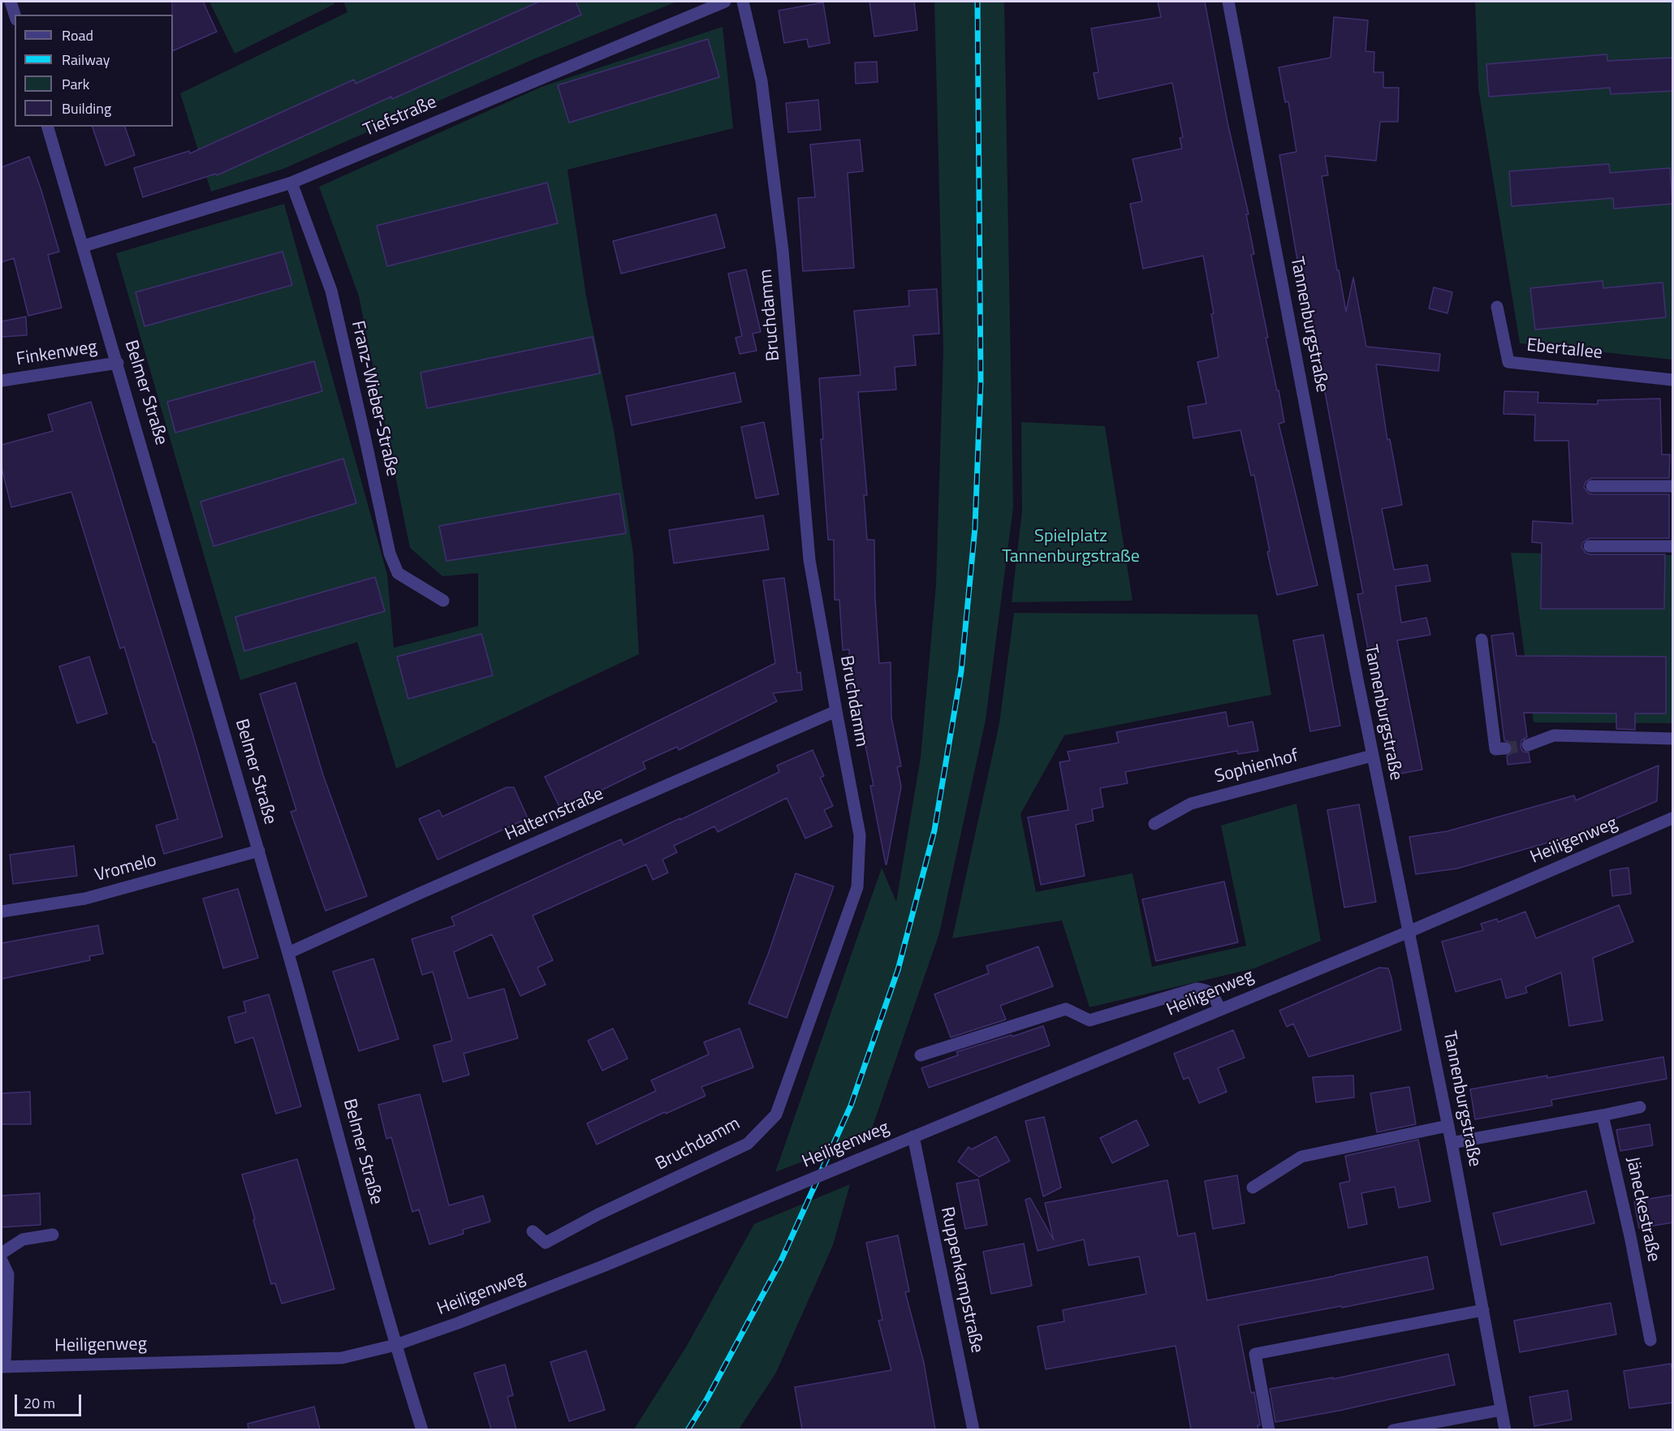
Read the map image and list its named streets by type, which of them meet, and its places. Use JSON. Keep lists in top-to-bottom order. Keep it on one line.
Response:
{"streets":{"street":["Tiefstraße","Bruchdamm","Tannenburgstraße","Ebertallee","Finkenweg","Belmer Straße","Franz-Wieber-Straße","Sophienhof","Halternstraße","Heiligenweg","Vromelo","Jäneckestraße","Ruppenkampstraße"]},"crossings":[["Tiefstraße","Belmer Straße"],["Tiefstraße","Franz-Wieber-Straße"],["Bruchdamm","Halternstraße"],["Tannenburgstraße","Sophienhof"],["Tannenburgstraße","Heiligenweg"],["Finkenweg","Belmer Straße"],["Belmer Straße","Halternstraße"],["Belmer Straße","Heiligenweg"],["Belmer Straße","Vromelo"],["Heiligenweg","Ruppenkampstraße"]],"parks":["Spielplatz Tannenburgstraße"],"legend":["Road","Railway","Park","Building"],"scale_bar":"20 m"}
